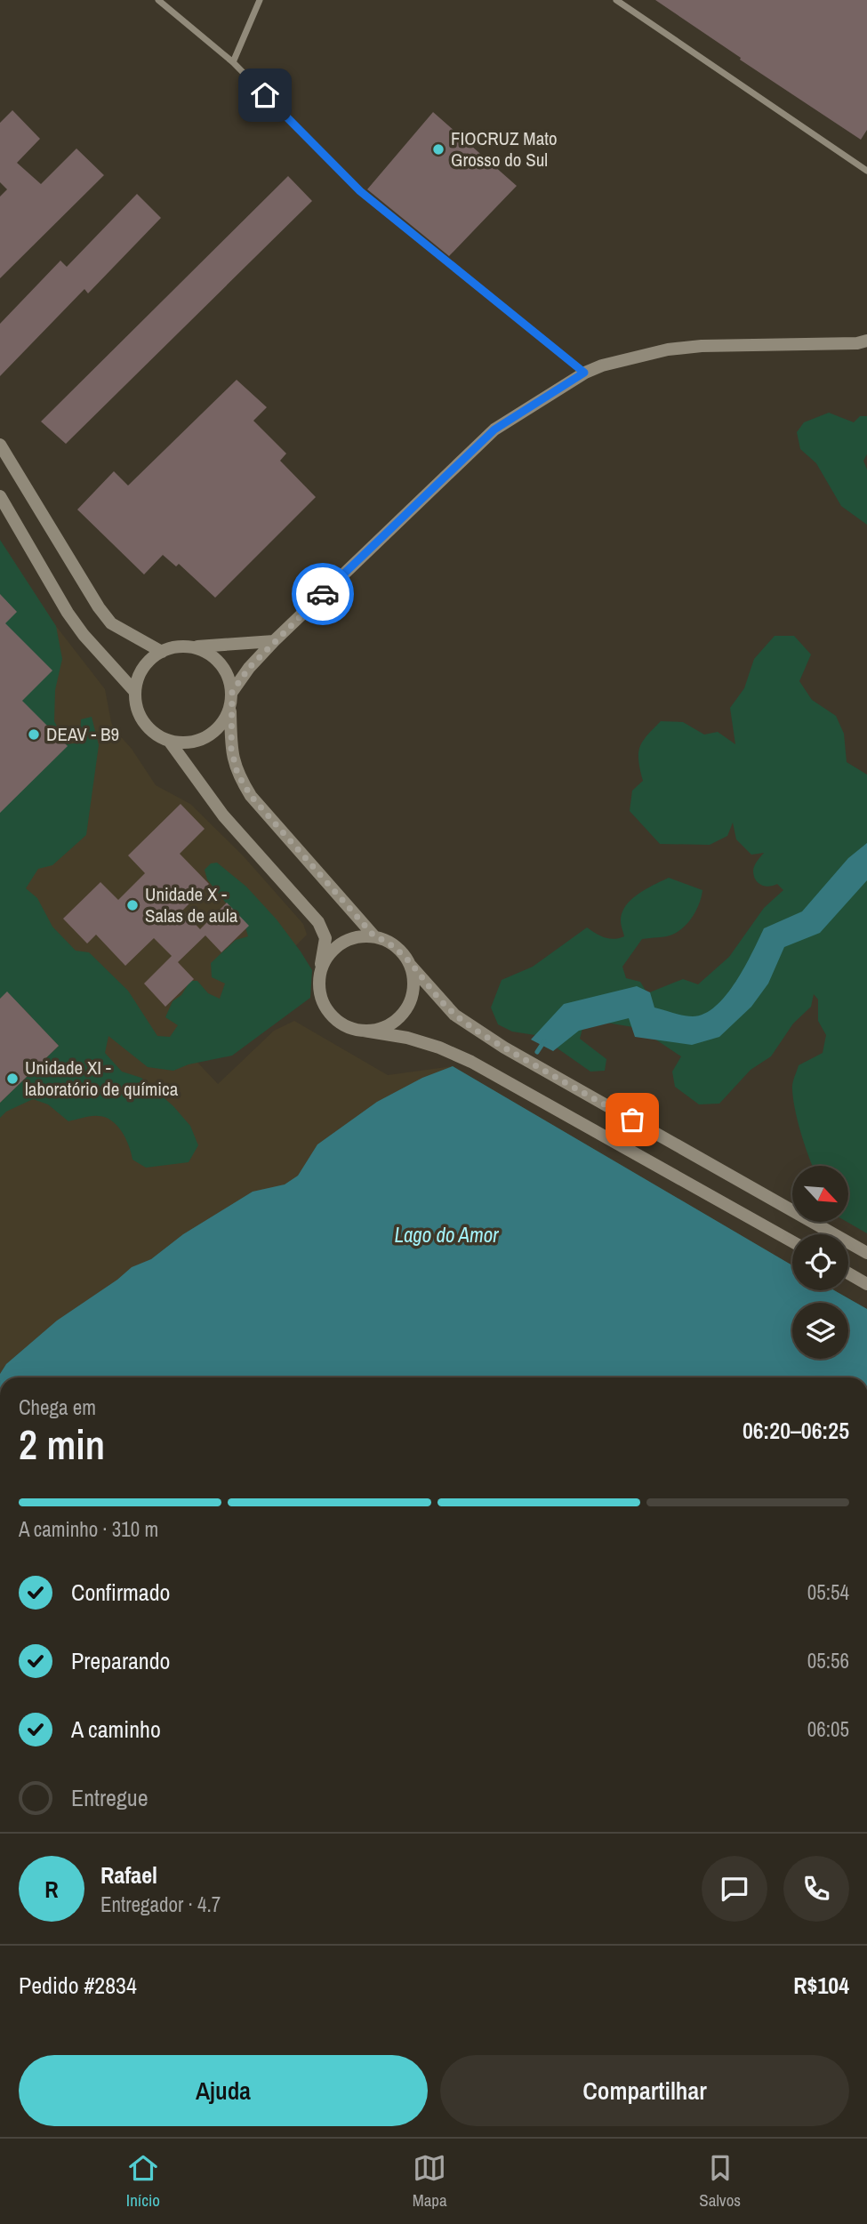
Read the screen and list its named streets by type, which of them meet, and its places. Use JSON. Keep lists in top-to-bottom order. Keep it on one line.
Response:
{"water":["Lago do Amor"],"places":["FIOCRUZ Mato Grosso do Sul","DEAV - B9","Unidade X - Salas de aula","Unidade XI - laboratório de química"],"north":"bottom right","page":{"heading":["2 min","Chega em","06:20–06:25"],"panel":["Rafael","Entregador · 4.7","Pedido #2834","R$104"],"bar":"A caminho · 310 m","list":[["Confirmado","05:54"],["Preparando","05:56"],["A caminho","06:05"],"Entregue"],"round":"R","buttons":["Ajuda","Compartilhar"],"tabs":["Início","Mapa","Salvos"]}}
